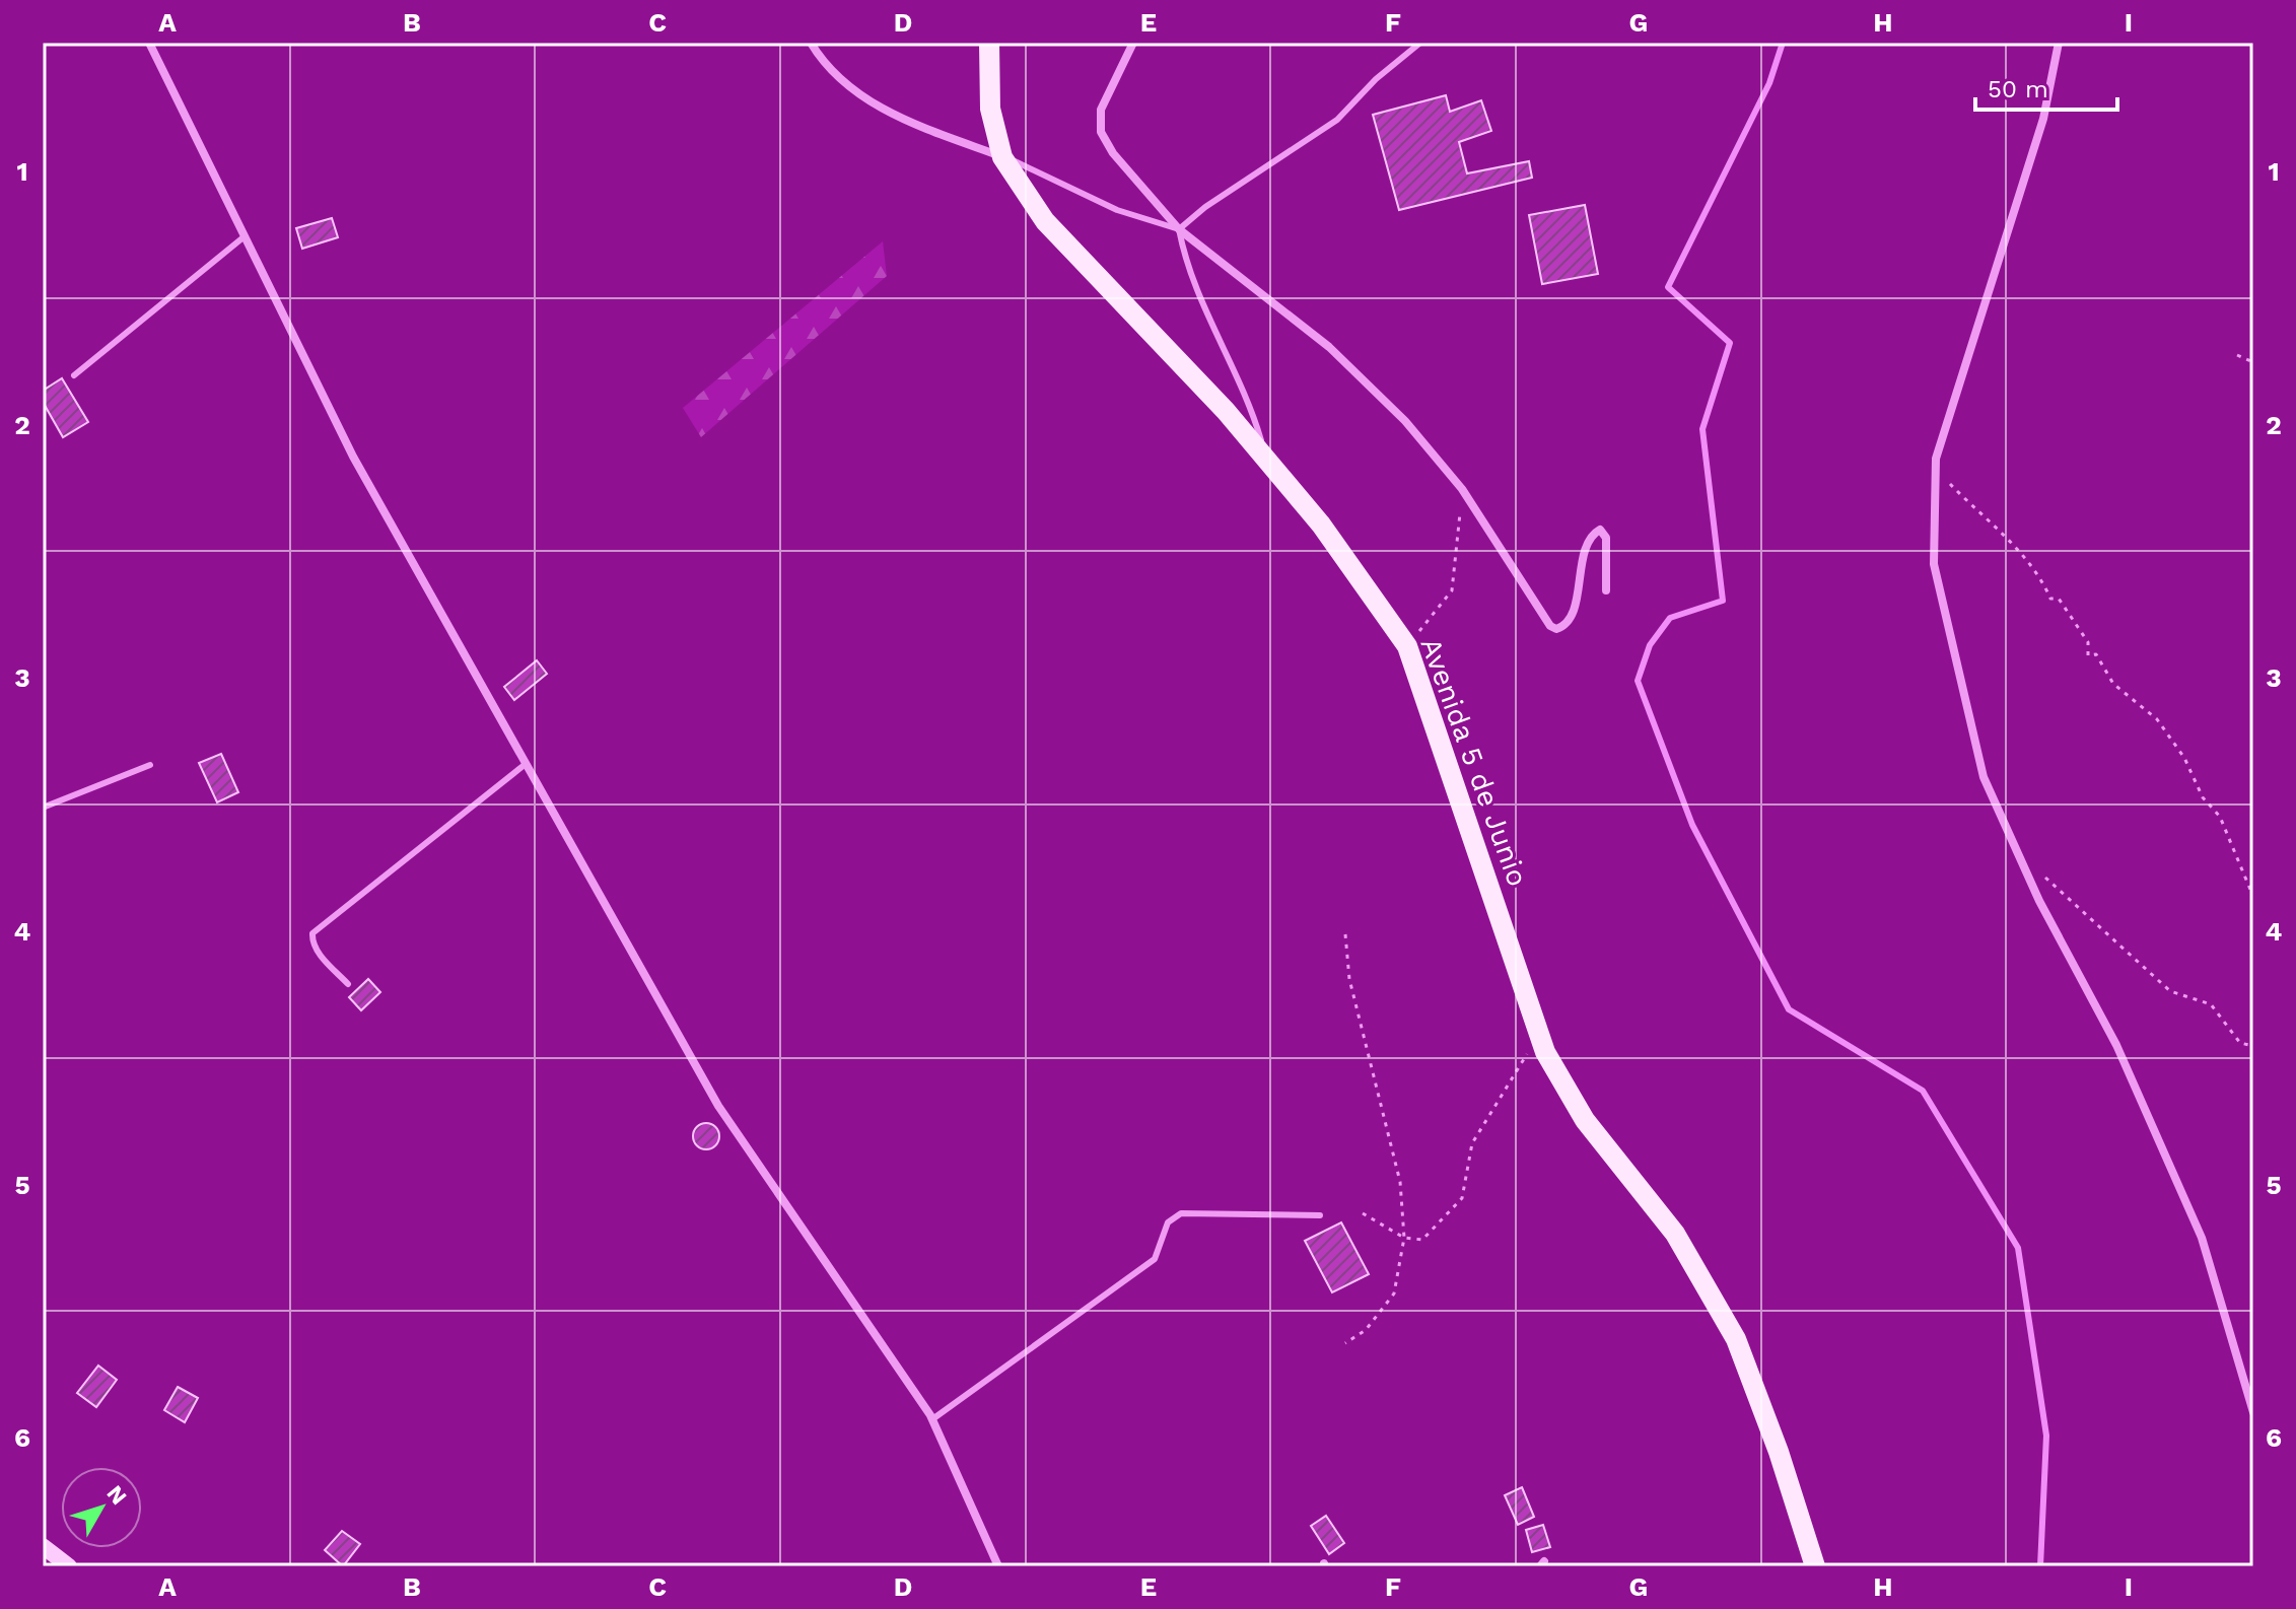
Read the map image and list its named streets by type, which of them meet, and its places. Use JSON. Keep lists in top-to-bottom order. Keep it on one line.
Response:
{"streets":{"main road":["Avenida 5 de Junio"]},"scale_bar":"50 m","north":"top right","grid":{"columns":["A","B","C","D","E","F","G","H","I"],"rows":["1","2","3","4","5","6"]}}
